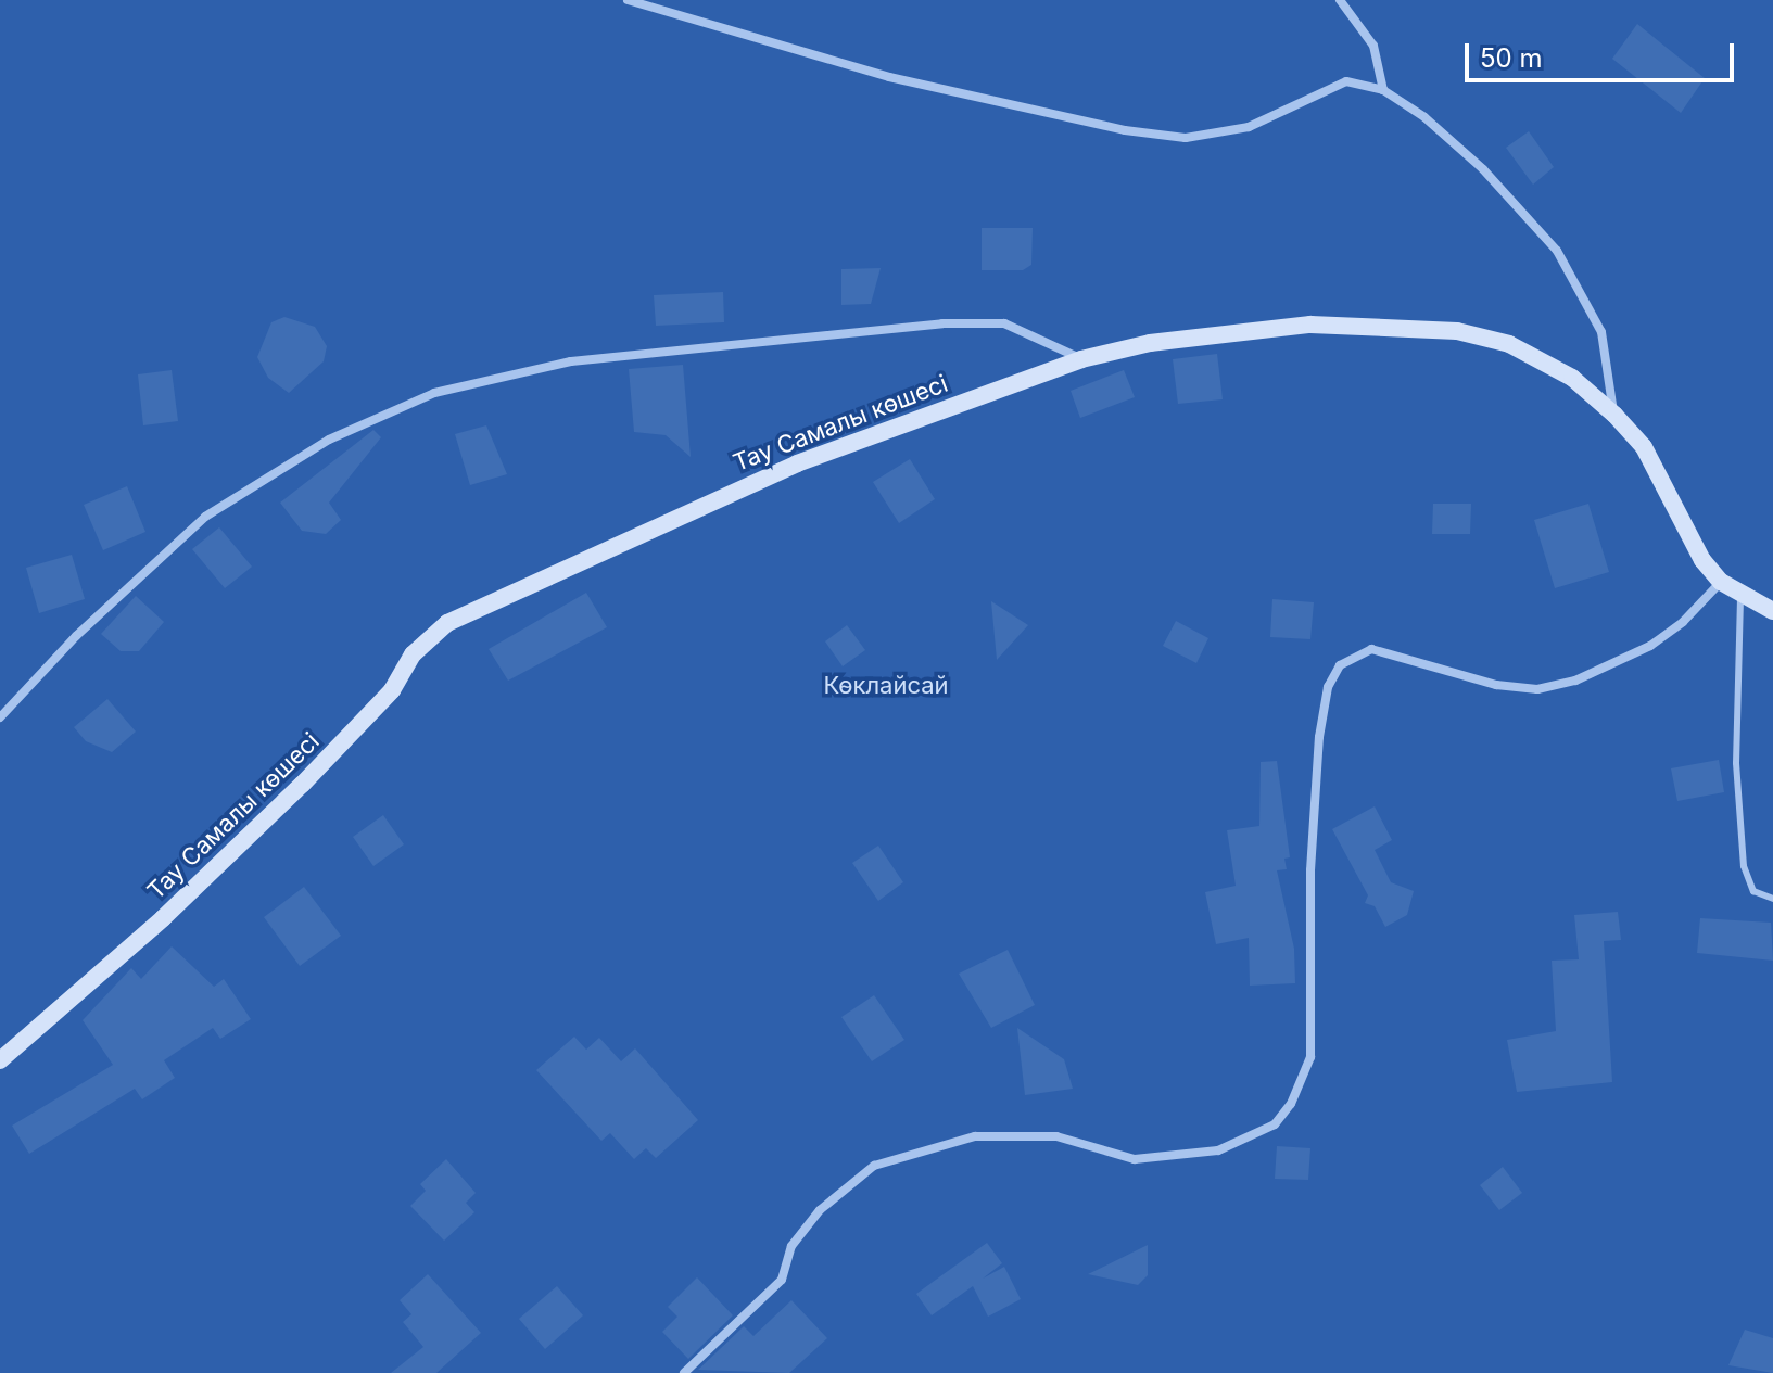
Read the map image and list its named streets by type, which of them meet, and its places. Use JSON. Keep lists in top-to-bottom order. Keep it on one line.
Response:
{"streets":{"street":["Тау Самалы көшесі"]},"parks":["Көклайсай"],"scale_bar":"50 m"}
